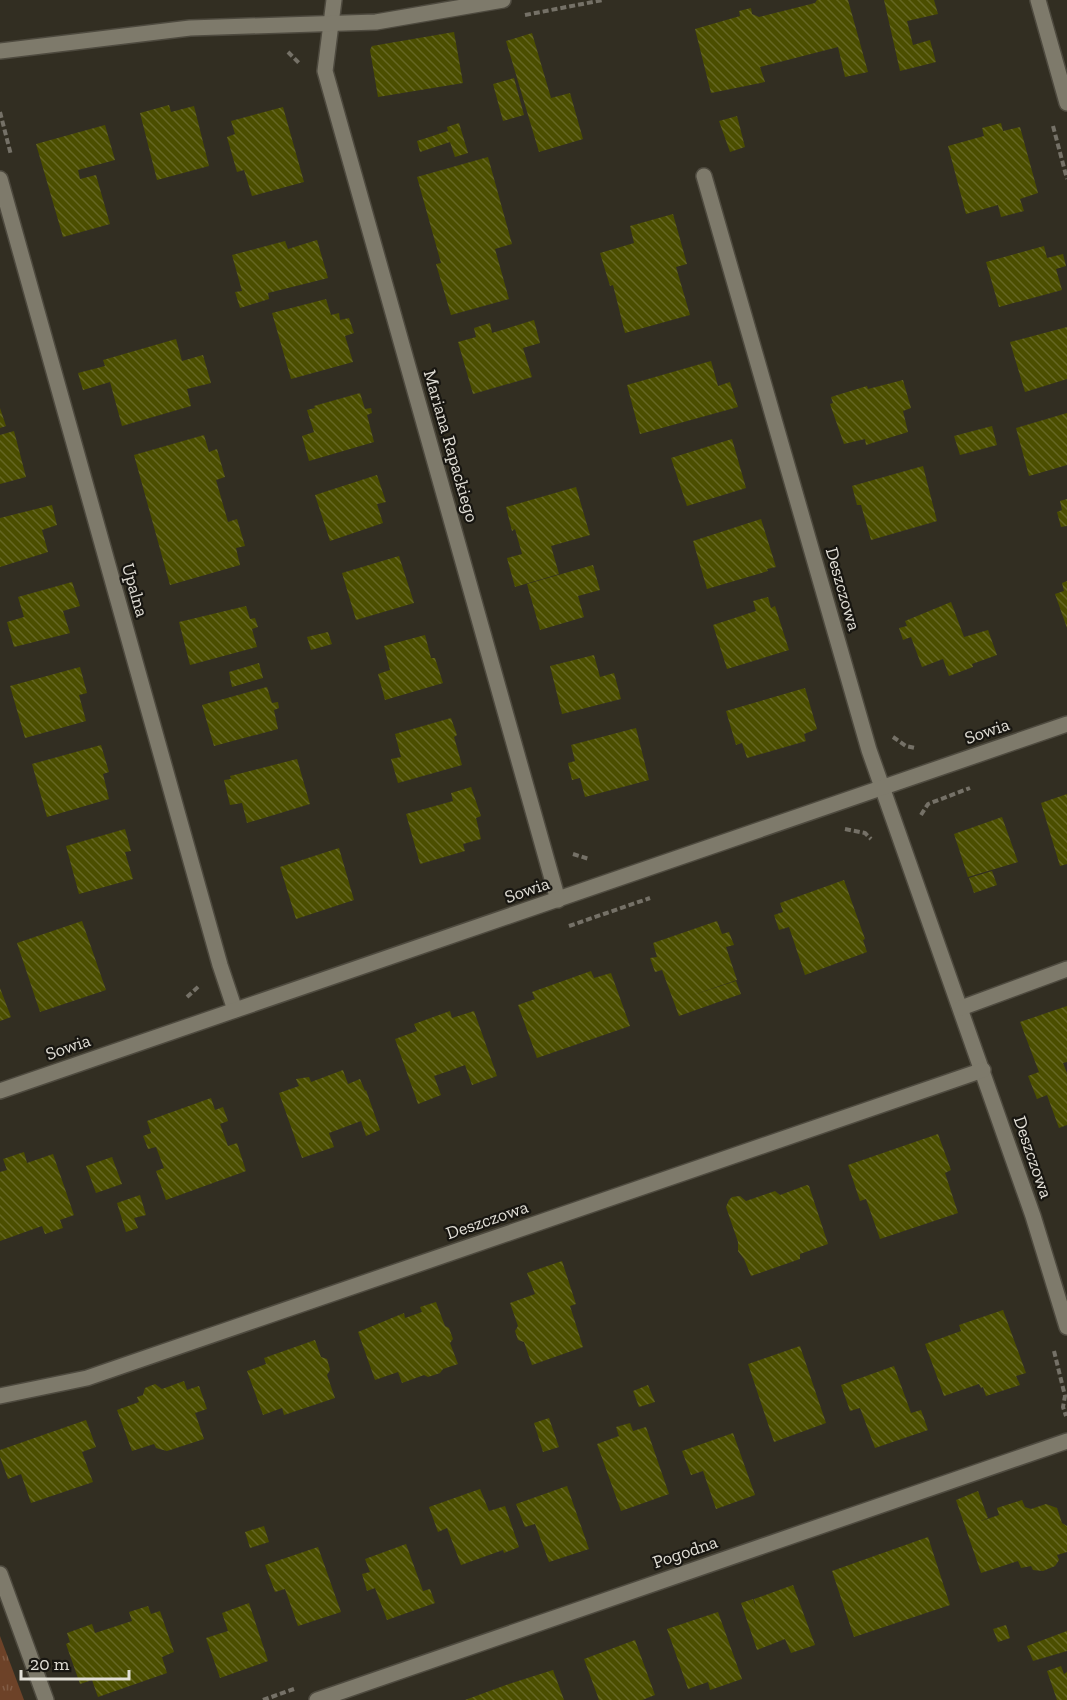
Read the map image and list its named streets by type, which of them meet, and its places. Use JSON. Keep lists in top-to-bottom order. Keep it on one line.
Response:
{"streets":{"street":["Mariana Rapackiego","Deszczowa","Upalna","Sowia","Pogodna"]},"crossings":[["Mariana Rapackiego","Sowia"],["Deszczowa","Sowia"],["Upalna","Sowia"]],"scale_bar":"20 m"}
